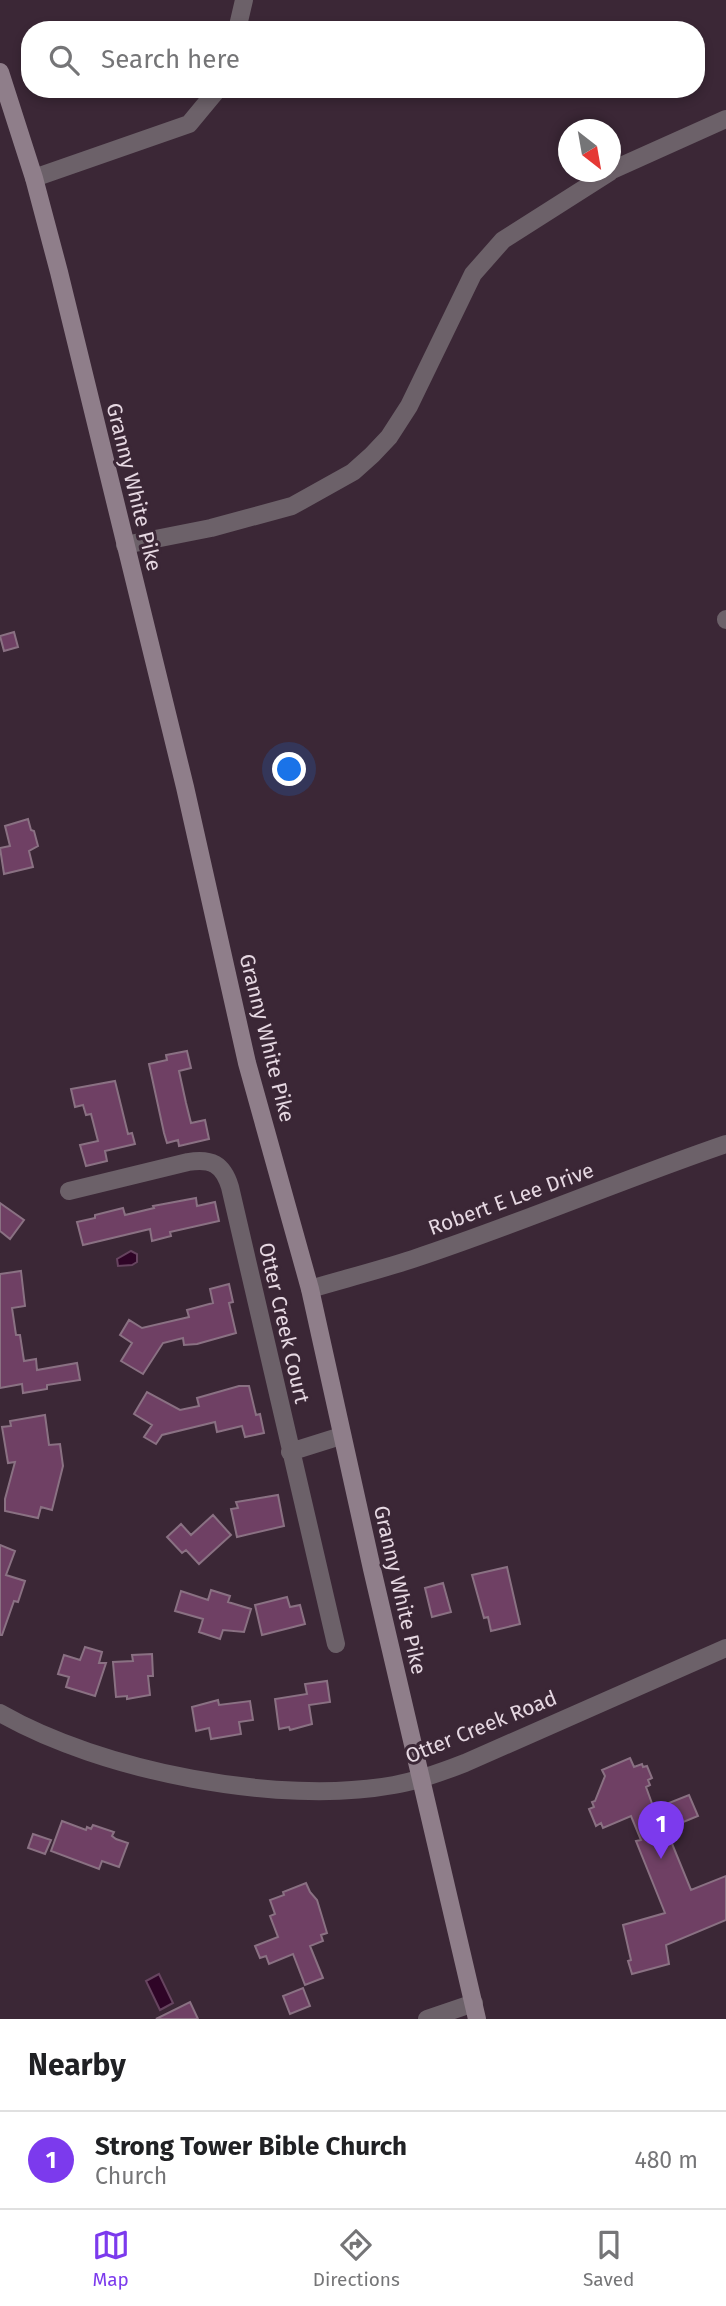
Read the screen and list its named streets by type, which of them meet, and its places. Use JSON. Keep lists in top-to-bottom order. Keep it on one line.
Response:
{"streets":{"main road":["Granny White Pike"],"street":["Robert E Lee Drive","Otter Creek Court","Otter Creek Road"]},"crossings":[["Granny White Pike","Robert E Lee Drive"],["Granny White Pike","Otter Creek Road"]],"north":"bottom right","page":{"search":"Search here","pins":"1","heading":"Nearby","list":[{"mark":"1","name":"Strong Tower Bible Church","note":"Church","value":"480 m"}],"nav":["Map","Directions","Saved"]}}
